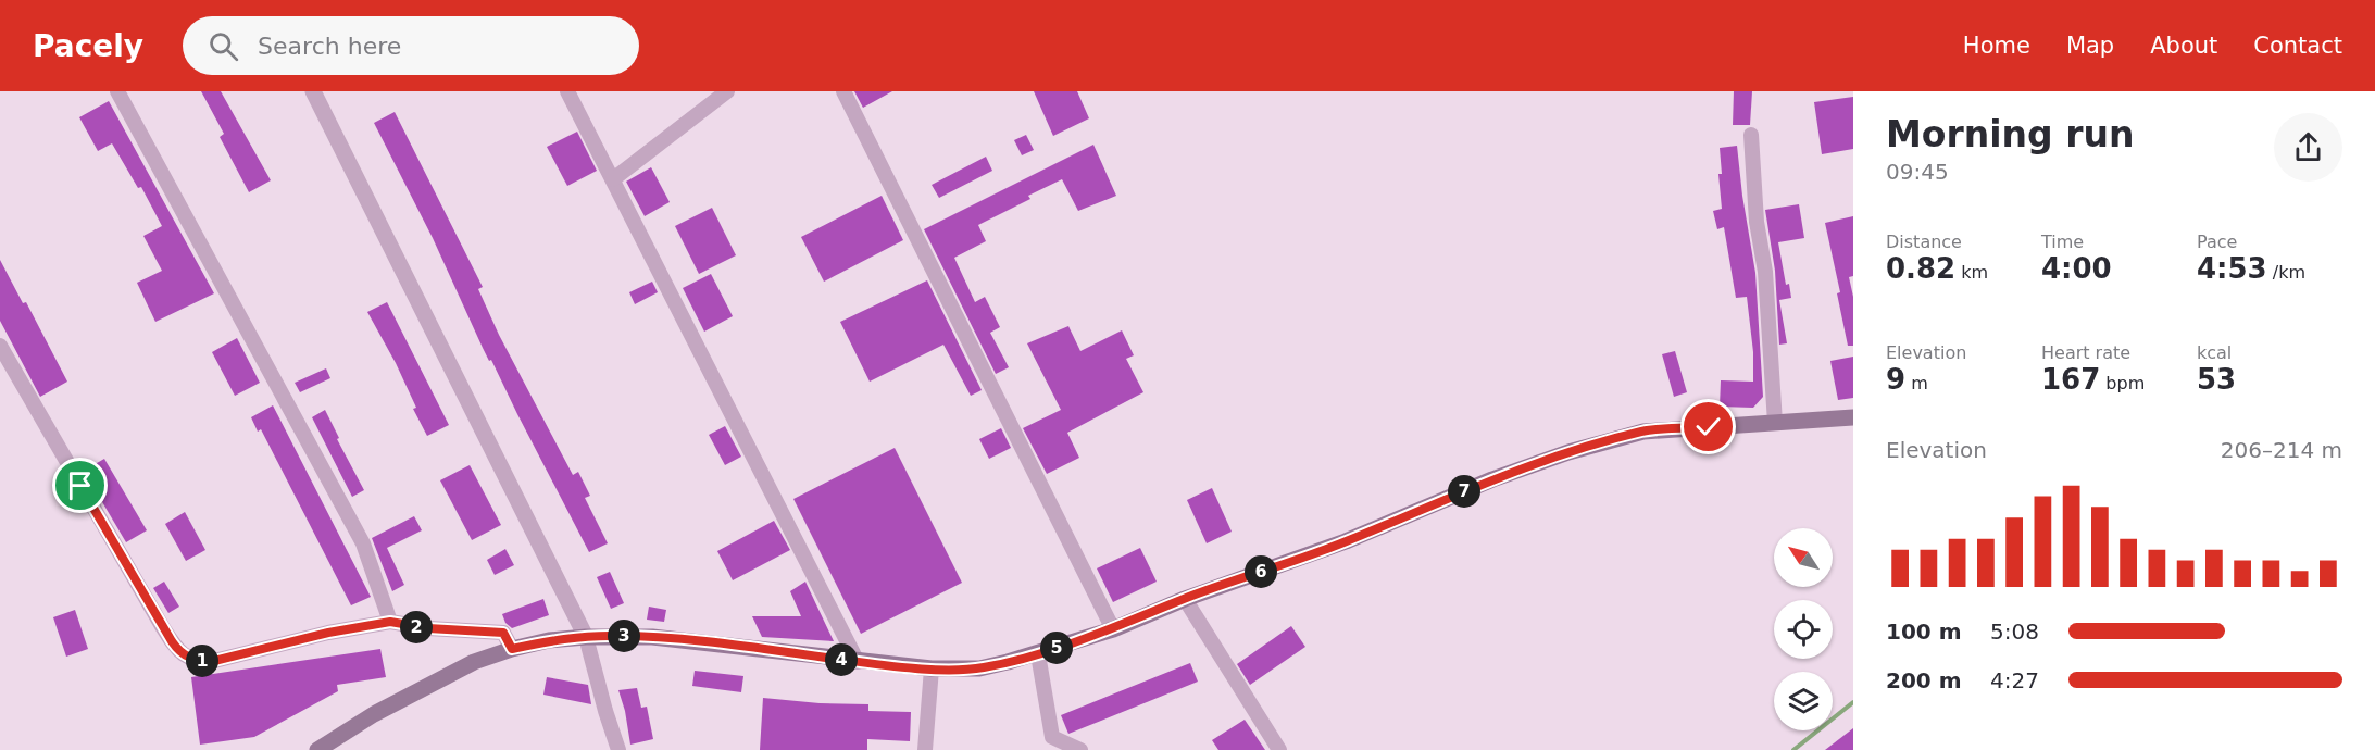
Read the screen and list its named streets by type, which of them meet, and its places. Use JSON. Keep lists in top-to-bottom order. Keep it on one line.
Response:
{"north":"top left","page":{"header":"Pacely","search":"Search here","nav":["Home","Map","About","Contact"],"heading":["Morning run","09:45"],"stats":[["Distance","0.82 km"],["Time","4:00"],["Pace","4:53 /km"],["Elevation","9 m"],["Heart rate","167 bpm"],["kcal","53"]],"chart":["Elevation","206–214 m"],"pins":["7","6","2","3","5","4","1"],"list":[{"name":"100 m","note":"5:08"},{"name":"200 m","note":"4:27"}]}}
